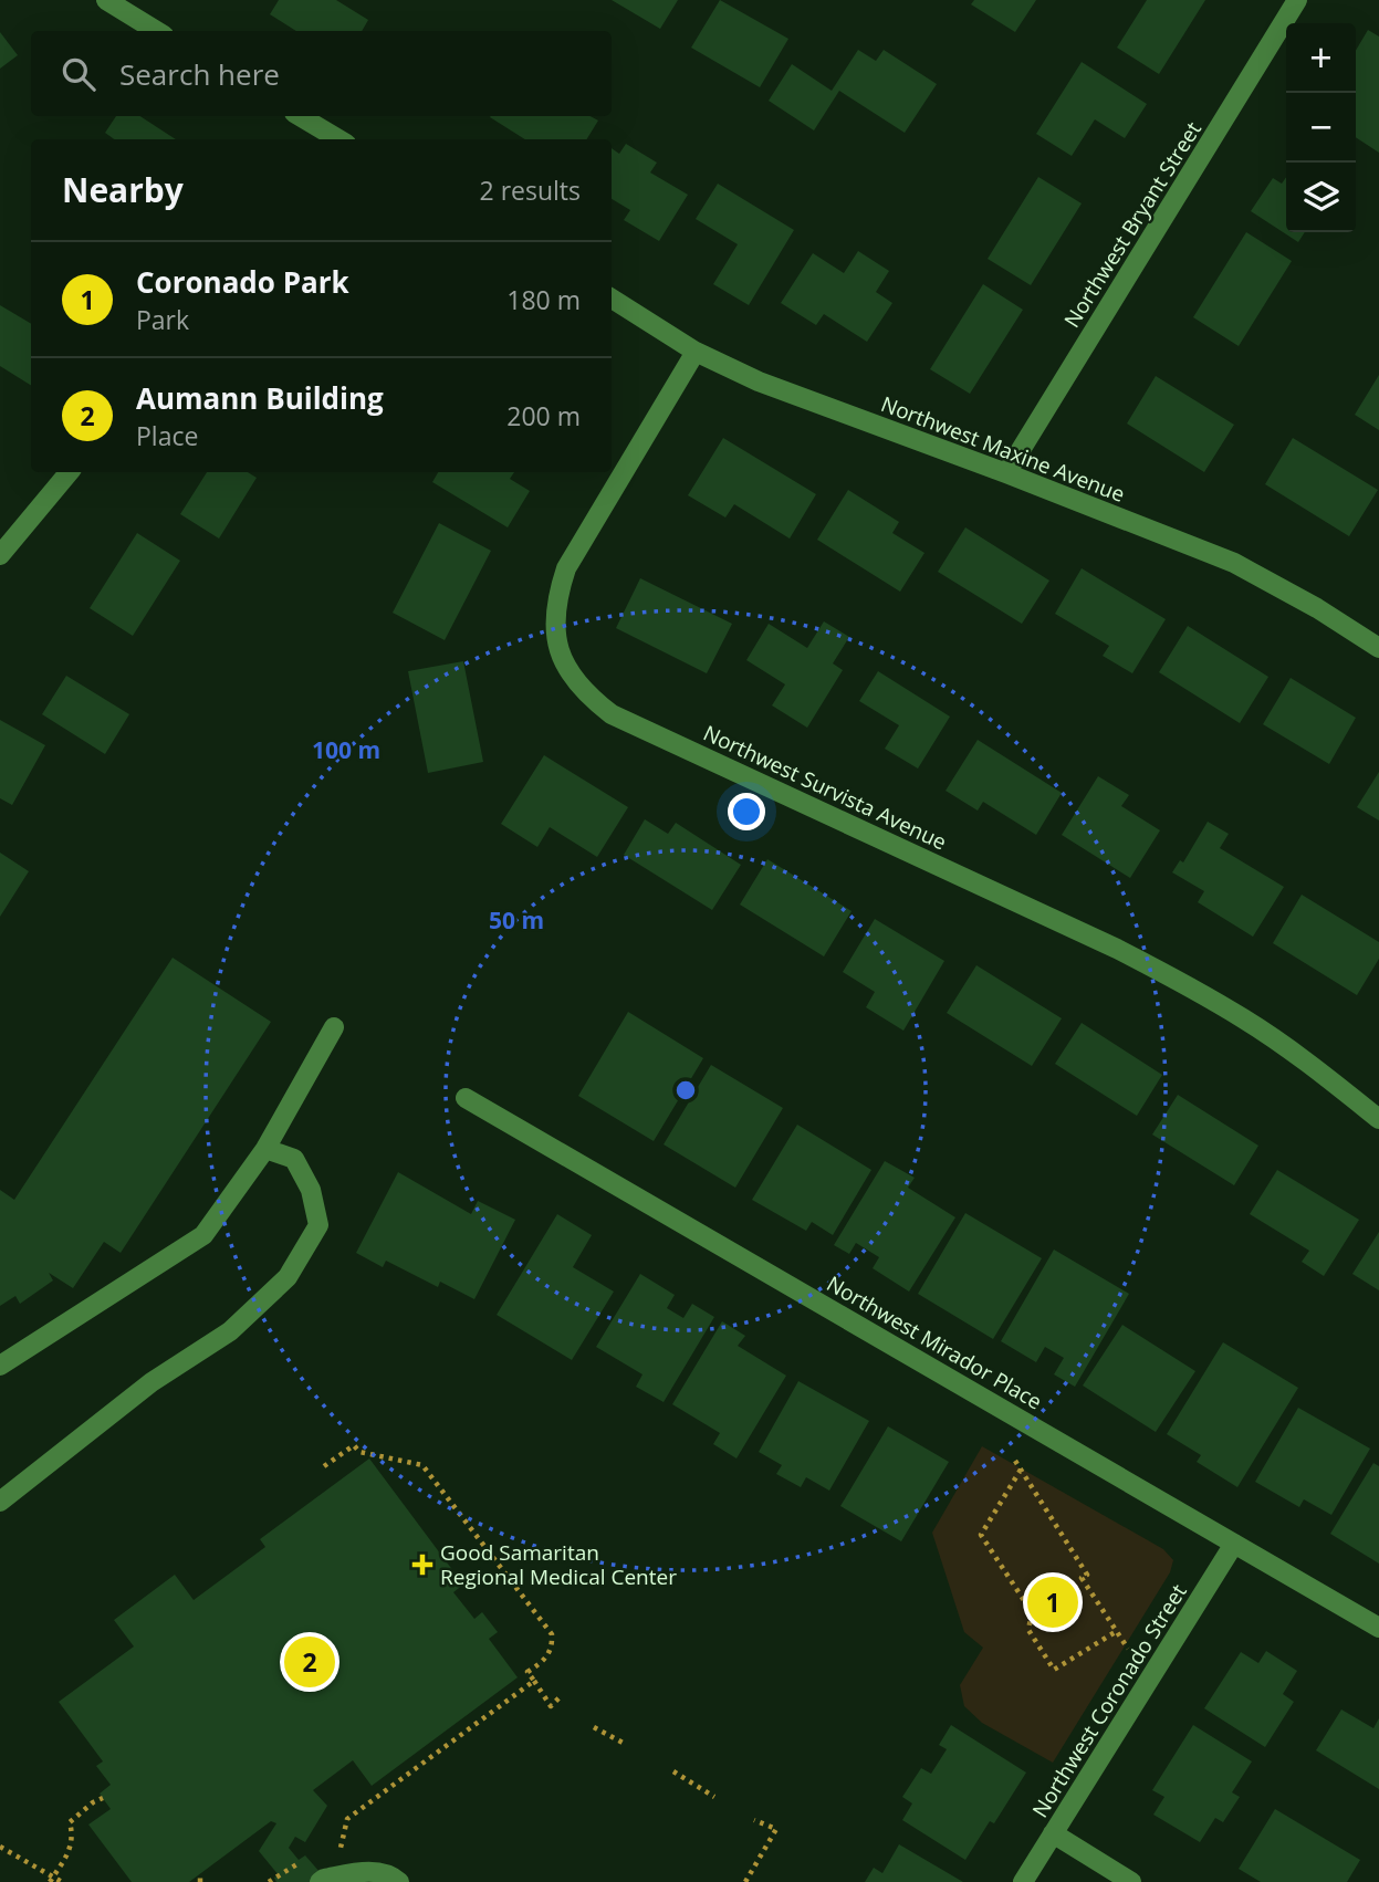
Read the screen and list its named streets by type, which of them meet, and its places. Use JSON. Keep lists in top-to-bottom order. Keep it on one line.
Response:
{"streets":{"street":["Northwest Bryant Street","Northwest Maxine Avenue","Northwest Survista Avenue","Northwest Mirador Place","Northwest Coronado Street"]},"crossings":[["Northwest Bryant Street","Northwest Maxine Avenue"],["Northwest Maxine Avenue","Northwest Survista Avenue"],["Northwest Mirador Place","Northwest Coronado Street"]],"places":{"health":["Good Samaritan Regional Medical Center"]},"page":{"map_buttons":["+","−"],"search":"Search here","heading":["Nearby","2 results"],"list":[{"mark":"1","name":"Coronado Park","note":"Park","value":"180 m"},{"mark":"2","name":"Aumann Building","note":"Place","value":"200 m"}],"pins":["1","2"]},"rings":["100 m","50 m"]}
